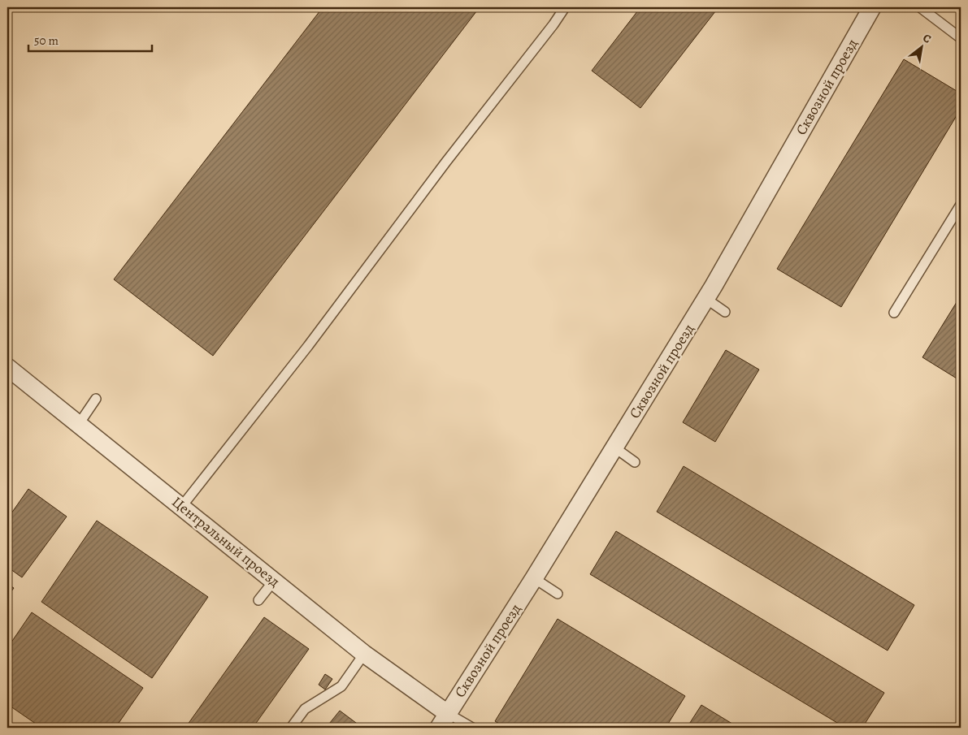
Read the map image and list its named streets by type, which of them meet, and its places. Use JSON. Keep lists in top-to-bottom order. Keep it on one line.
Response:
{"streets":{"street":["Сквозной проезд","Центральный проезд"]},"crossings":[["Сквозной проезд","Центральный проезд"]],"scale_bar":"50 m","north":"top right"}
